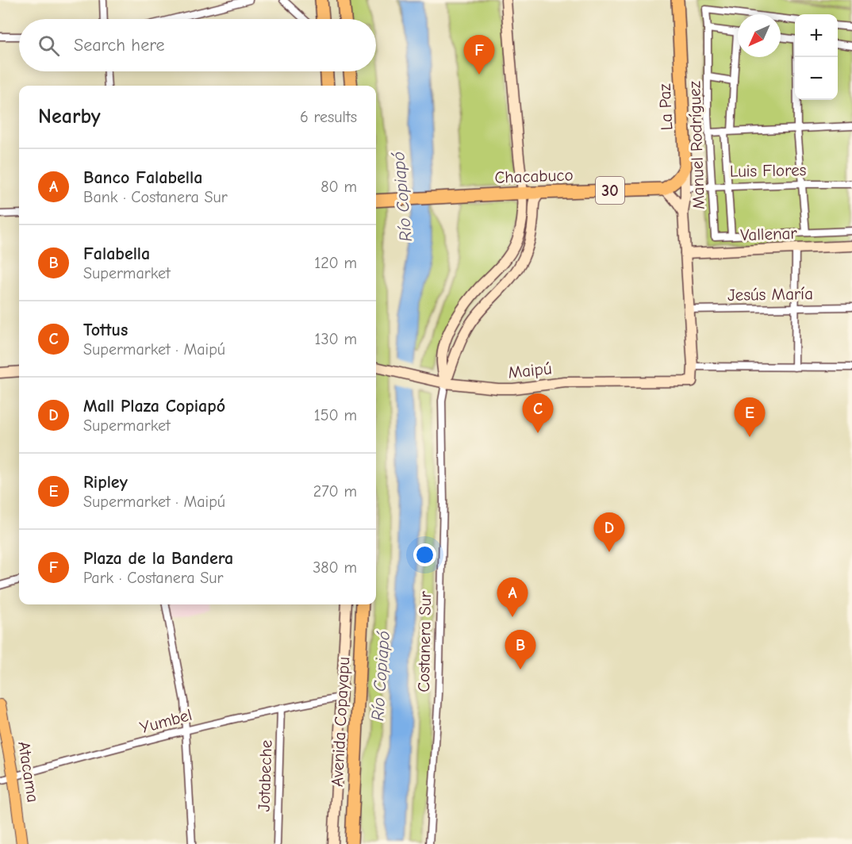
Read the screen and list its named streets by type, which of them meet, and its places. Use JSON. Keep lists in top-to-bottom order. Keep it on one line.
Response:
{"streets":{"highway":["La Paz","Chacabuco","30","Avenida Copayapu"],"main road":["Atacama"],"street":["Manuel Rodríguez","Luis Flores","Vallenar","Jesús María","Maipú","Costanera Sur","Yumbel","Jotabeche"]},"crossings":[["La Paz","Luis Flores"],["La Paz","Vallenar"],["La Paz","Jesús María"],["La Paz","Maipú"],["Manuel Rodríguez","Luis Flores"],["Chacabuco","Costanera Sur"],["Maipú","Costanera Sur"],["Yumbel","Atacama"],["Yumbel","Jotabeche"]],"water":["Río Copiapó"],"north":"bottom left","page":{"map_buttons":["+","−"],"search":"Search here","pins":["F","C","E","D","A","B"],"heading":["Nearby","6 results"],"list":[{"mark":"A","name":"Banco Falabella","note":"Bank · Costanera Sur","value":"80 m"},{"mark":"B","name":"Falabella","note":"Supermarket","value":"120 m"},{"mark":"C","name":"Tottus","note":"Supermarket · Maipú","value":"130 m"},{"mark":"D","name":"Mall Plaza Copiapó","note":"Supermarket","value":"150 m"},{"mark":"E","name":"Ripley","note":"Supermarket · Maipú","value":"270 m"},{"mark":"F","name":"Plaza de la Bandera","note":"Park · Costanera Sur","value":"380 m"}]}}
